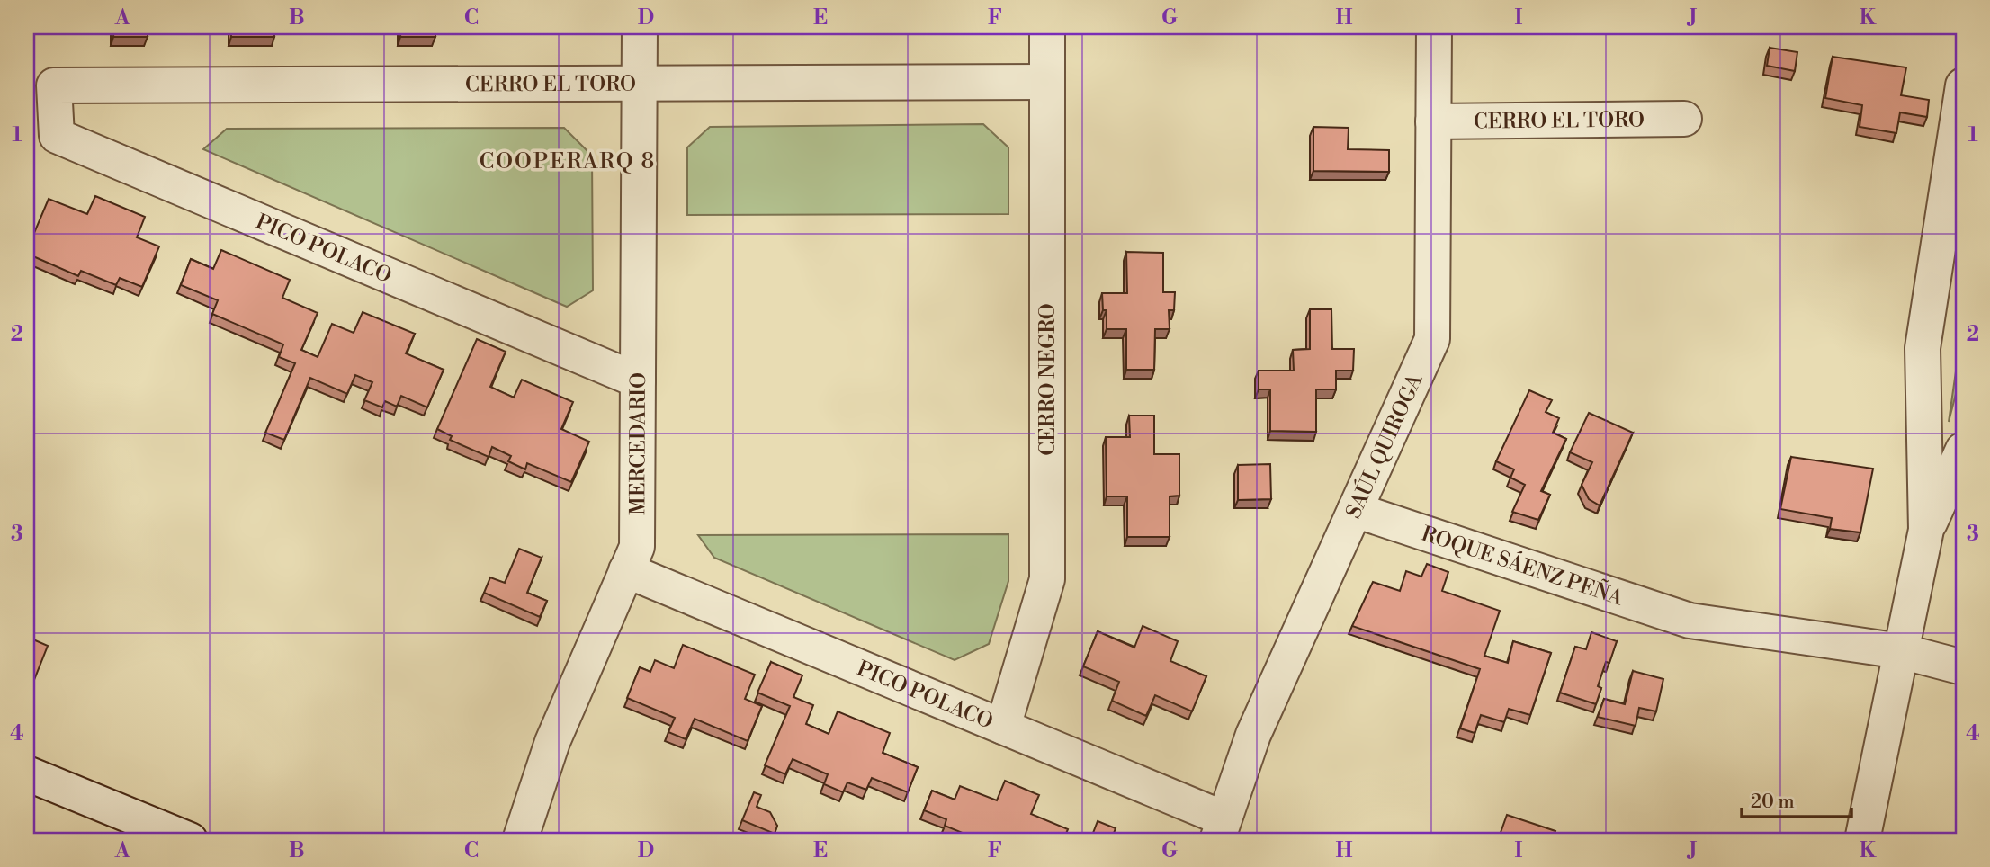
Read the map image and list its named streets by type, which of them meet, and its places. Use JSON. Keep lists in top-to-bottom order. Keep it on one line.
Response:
{"streets":{"street":["CERRO EL TORO","PICO POLACO","CERRO NEGRO","MERCEDARIO","SAÚL QUIROGA","ROQUE SÁENZ PEÑA"]},"crossings":[["CERRO EL TORO","PICO POLACO"],["CERRO EL TORO","CERRO NEGRO"],["CERRO EL TORO","MERCEDARIO"],["CERRO EL TORO","SAÚL QUIROGA"],["PICO POLACO","CERRO NEGRO"],["PICO POLACO","MERCEDARIO"],["PICO POLACO","SAÚL QUIROGA"],["SAÚL QUIROGA","ROQUE SÁENZ PEÑA"]],"districts":["COOPERARQ 8"],"scale_bar":"20 m","grid":{"columns":["A","B","C","D","E","F","G","H","I","J","K"],"rows":["1","2","3","4"]}}
